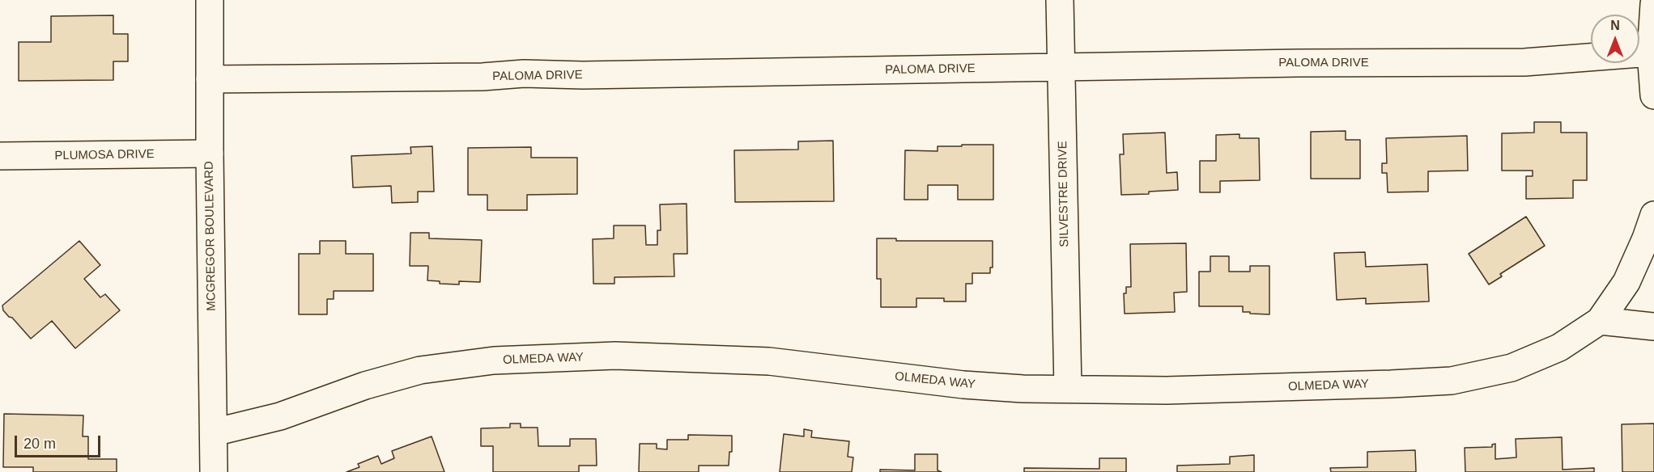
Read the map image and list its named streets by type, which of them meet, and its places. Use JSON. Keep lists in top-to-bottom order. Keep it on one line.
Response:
{"streets":{"street":["PALOMA DRIVE","PLUMOSA DRIVE","SILVESTRE DRIVE","MCGREGOR BOULEVARD","OLMEDA WAY"]},"crossings":[["PALOMA DRIVE","SILVESTRE DRIVE"],["PALOMA DRIVE","MCGREGOR BOULEVARD"],["PLUMOSA DRIVE","MCGREGOR BOULEVARD"],["SILVESTRE DRIVE","OLMEDA WAY"],["MCGREGOR BOULEVARD","OLMEDA WAY"]],"scale_bar":"20 m","north":"top"}
